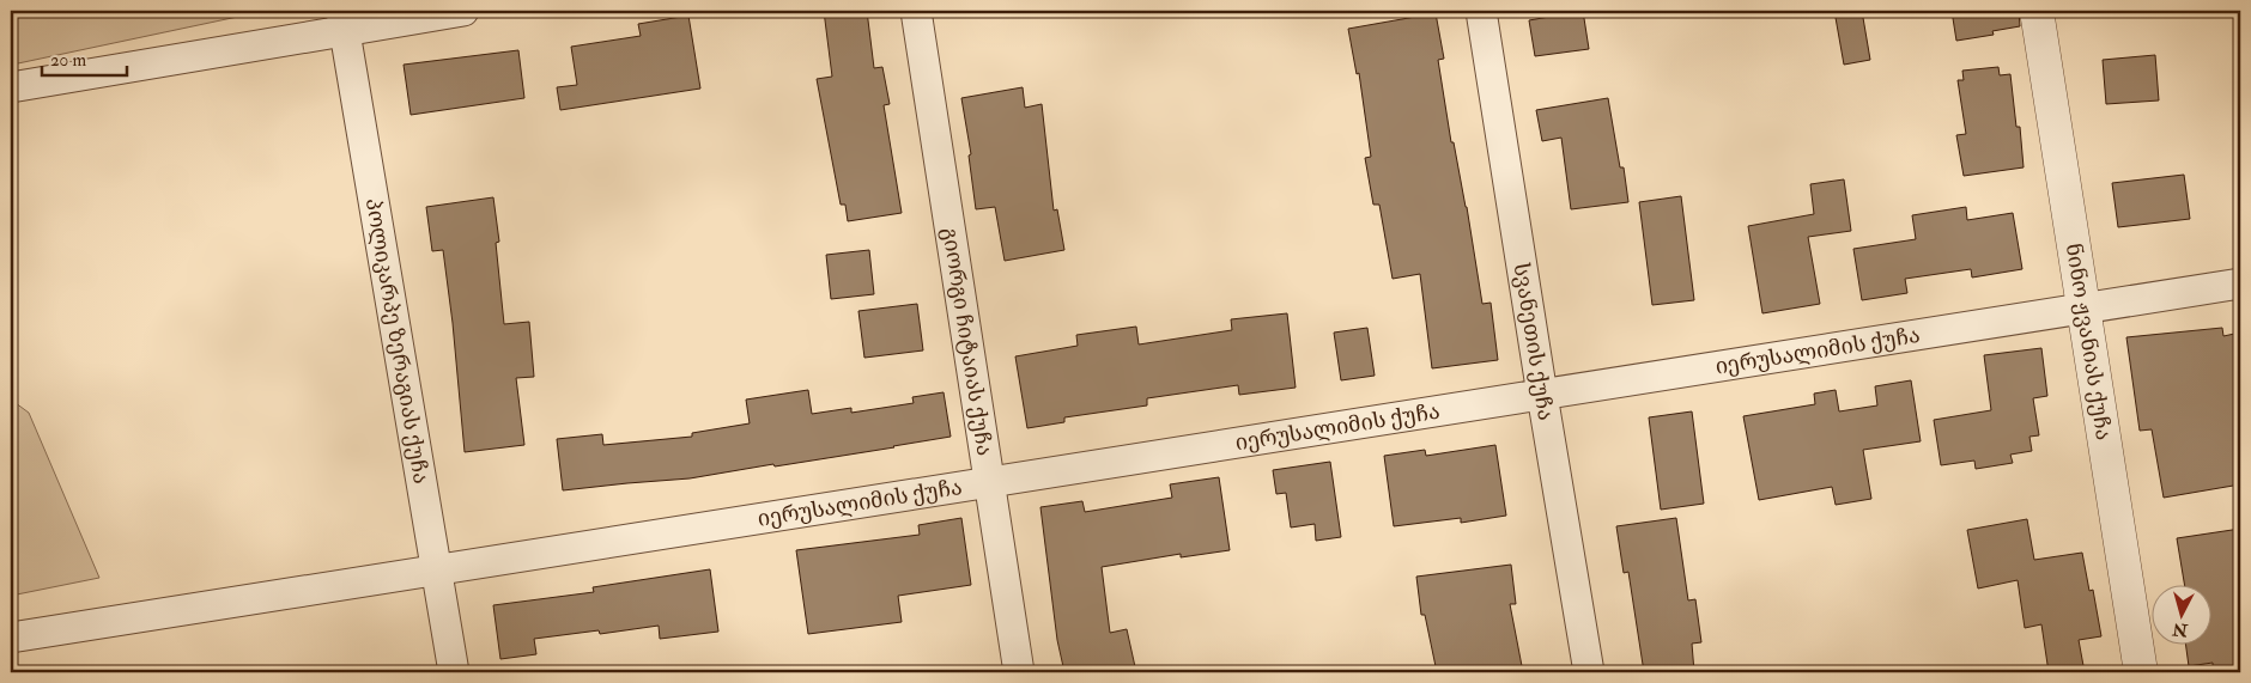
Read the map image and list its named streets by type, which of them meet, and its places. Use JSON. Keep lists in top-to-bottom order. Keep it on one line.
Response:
{"streets":{"street":["პოლიკარპე ზერაგიას ქუჩა","გიორგი ჩიტაიას ქუჩა","სვანეთის ქუჩა","ნინო ჟვანიას ქუჩა","იერუსალიმის ქუჩა"]},"crossings":[["პოლიკარპე ზერაგიას ქუჩა","იერუსალიმის ქუჩა"],["გიორგი ჩიტაიას ქუჩა","იერუსალიმის ქუჩა"],["სვანეთის ქუჩა","იერუსალიმის ქუჩა"],["ნინო ჟვანიას ქუჩა","იერუსალიმის ქუჩა"]],"scale_bar":"20 m","north":"bottom"}
